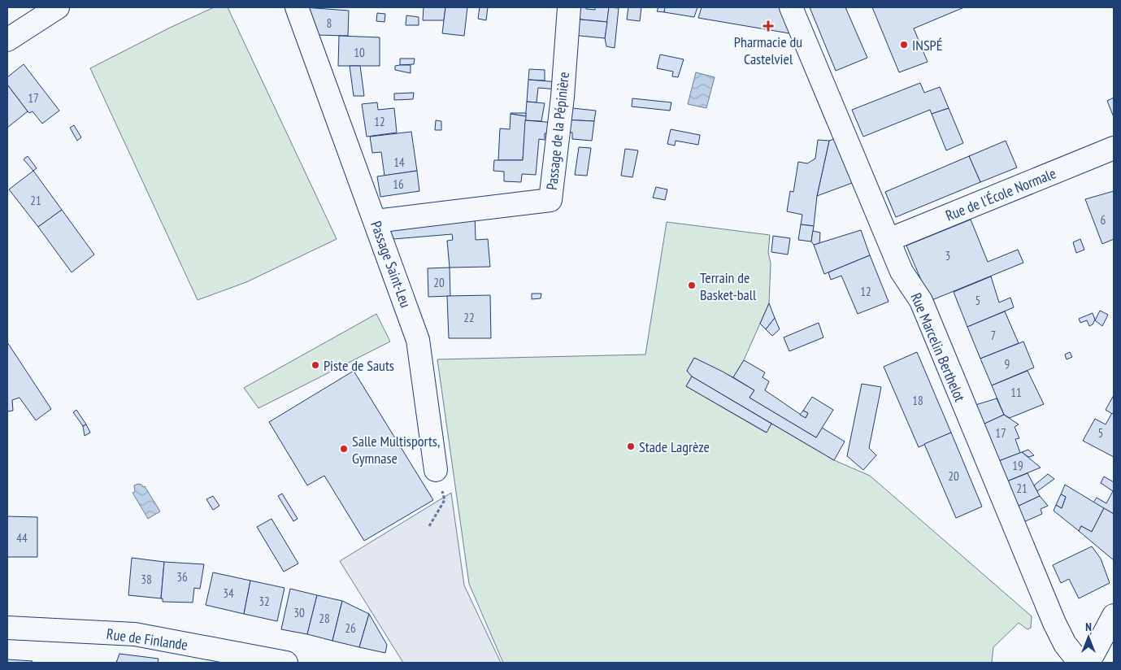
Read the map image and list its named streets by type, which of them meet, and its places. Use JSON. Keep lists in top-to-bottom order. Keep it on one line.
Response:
{"streets":{"street":["Passage de la Pépinière","Rue de l'École Normale","Passage Saint-Leu","Rue Marcelin Berthelot","Rue de Finlande"]},"crossings":[["Passage de la Pépinière","Passage Saint-Leu"],["Rue de l'École Normale","Rue Marcelin Berthelot"]],"places":{"health":["Pharmacie du Castelviel"],"other":["INSPÉ","Terrain de Basket-ball","Piste de Sauts","Stade Lagrèze","Salle Multisports, Gymnase"]},"house_numbers":["8","10","17","12","14","16","21","6","3","20","12","5","22","7","9","11","18","17","5","19","20","21","44","36","38","34","32","30","28","26"],"north":"top"}
